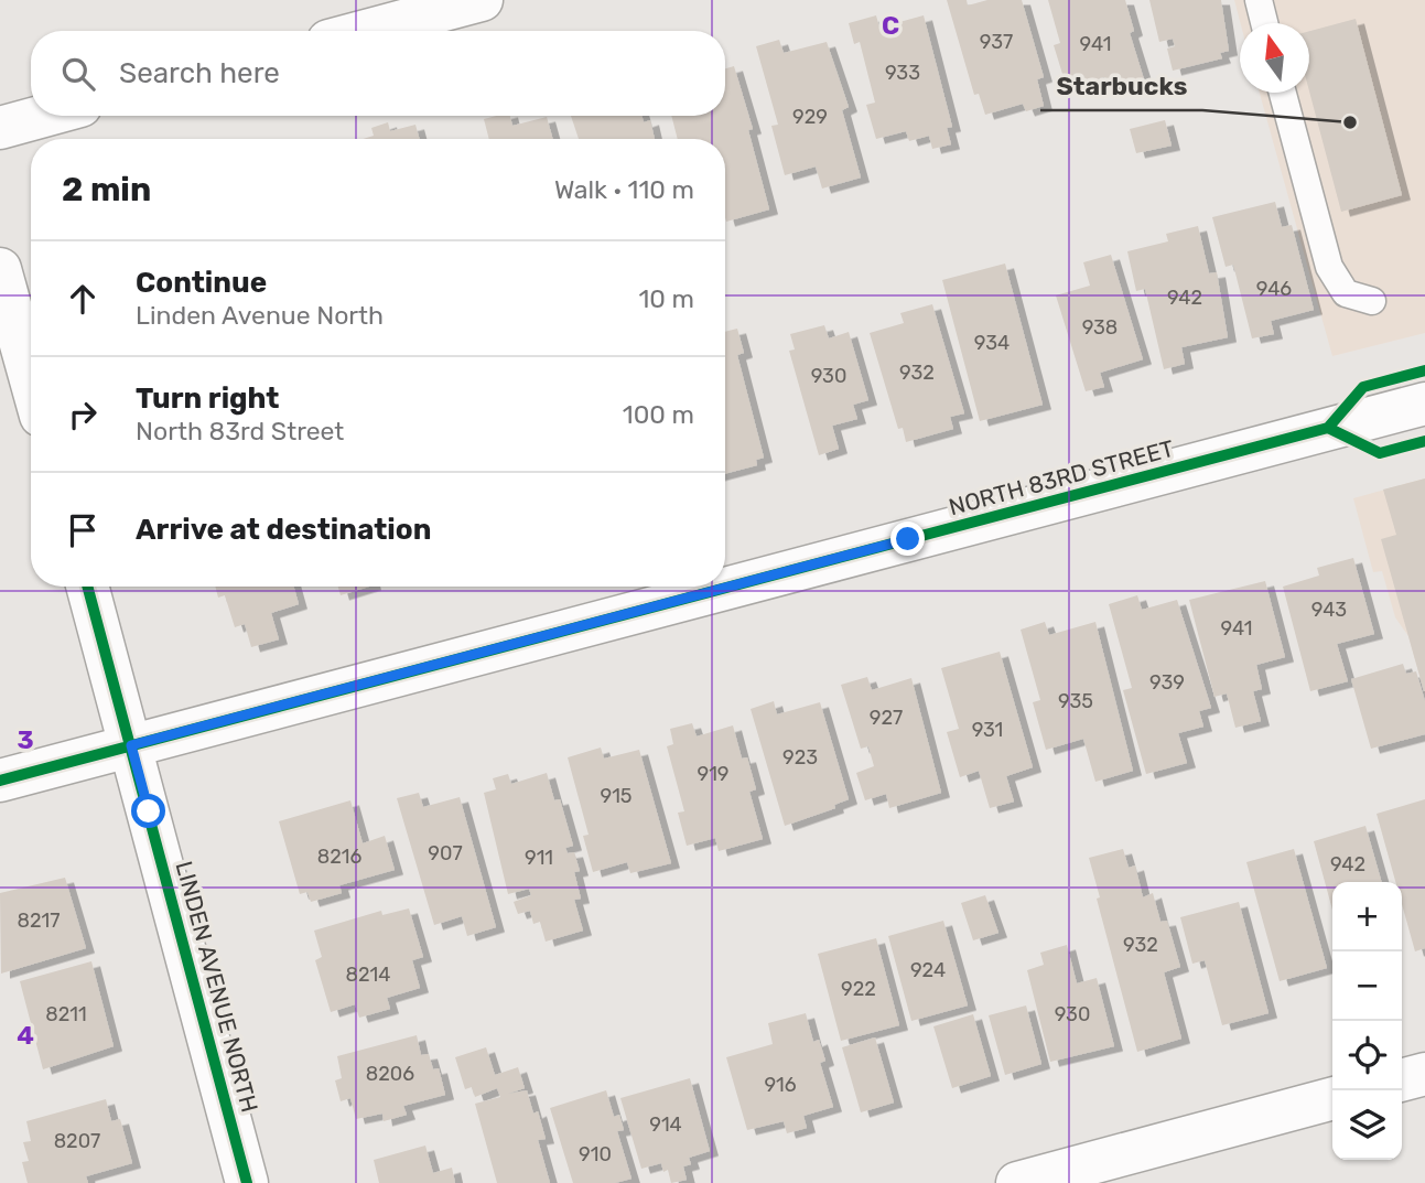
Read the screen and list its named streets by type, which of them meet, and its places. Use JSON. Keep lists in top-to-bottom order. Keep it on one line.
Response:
{"streets":{"street":["NORTH 83RD STREET","LINDEN AVENUE NORTH"]},"crossings":[["NORTH 83RD STREET","LINDEN AVENUE NORTH"]],"places":["Starbucks"],"house_numbers":["937","941","933","929","946","942","938","934","932","930","943","941","939","935","927","931","923","919","915","907","8216","911","942","8217","932","924","8214","922","8211","930","8206","916","914","8207","910"],"north":"top","page":{"search":"Search here","heading":["2 min","Walk · 110 m"],"list":[["Continue","Linden Avenue North","10 m"],["Turn right","North 83rd Street","100 m"],"Arrive at destination"],"map_buttons":["+","−"]},"grid":{"columns":["C"],"rows":["3","4"]}}
